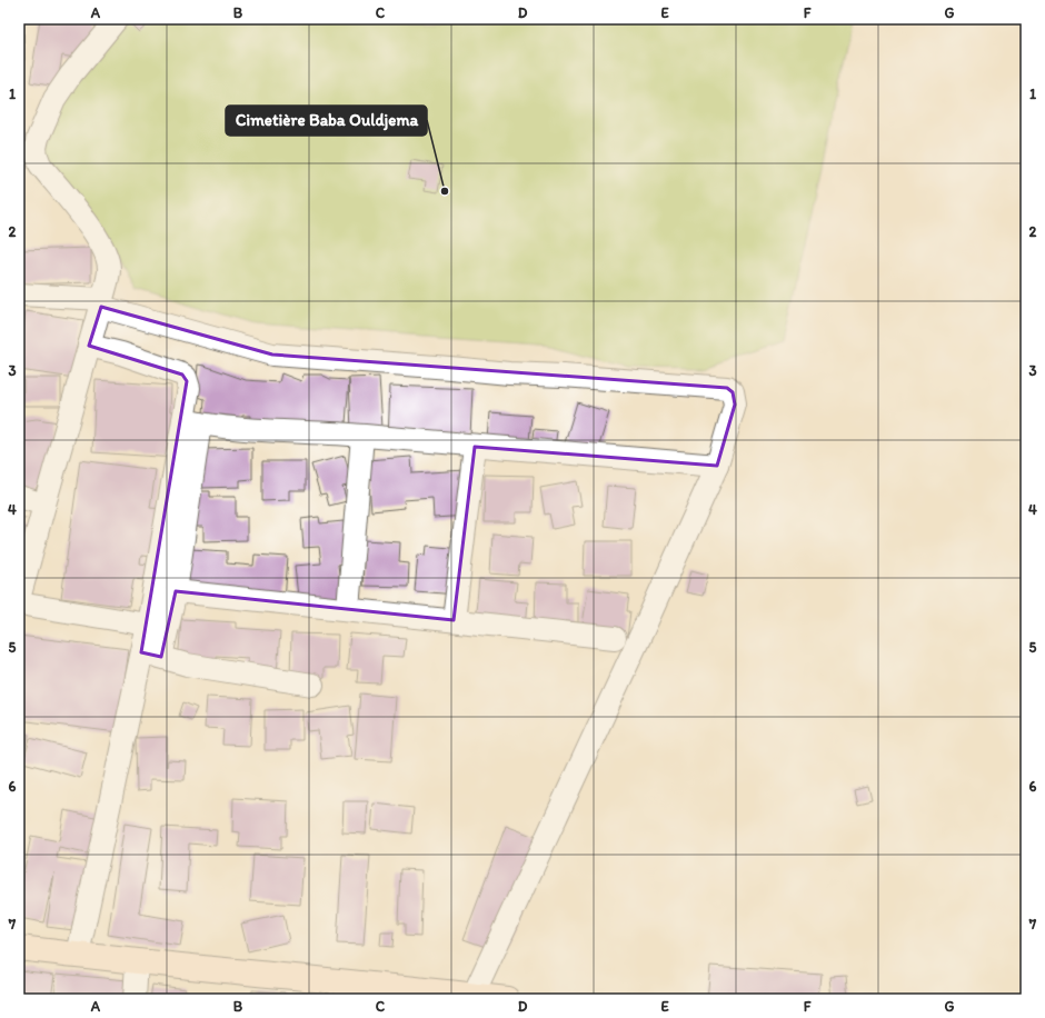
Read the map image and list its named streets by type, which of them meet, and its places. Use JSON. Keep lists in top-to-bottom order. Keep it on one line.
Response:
{"places":["Cimetière Baba Ouldjema"],"grid":{"columns":["A","B","C","D","E","F","G"],"rows":["1","2","3","4","5","6","7"]}}
